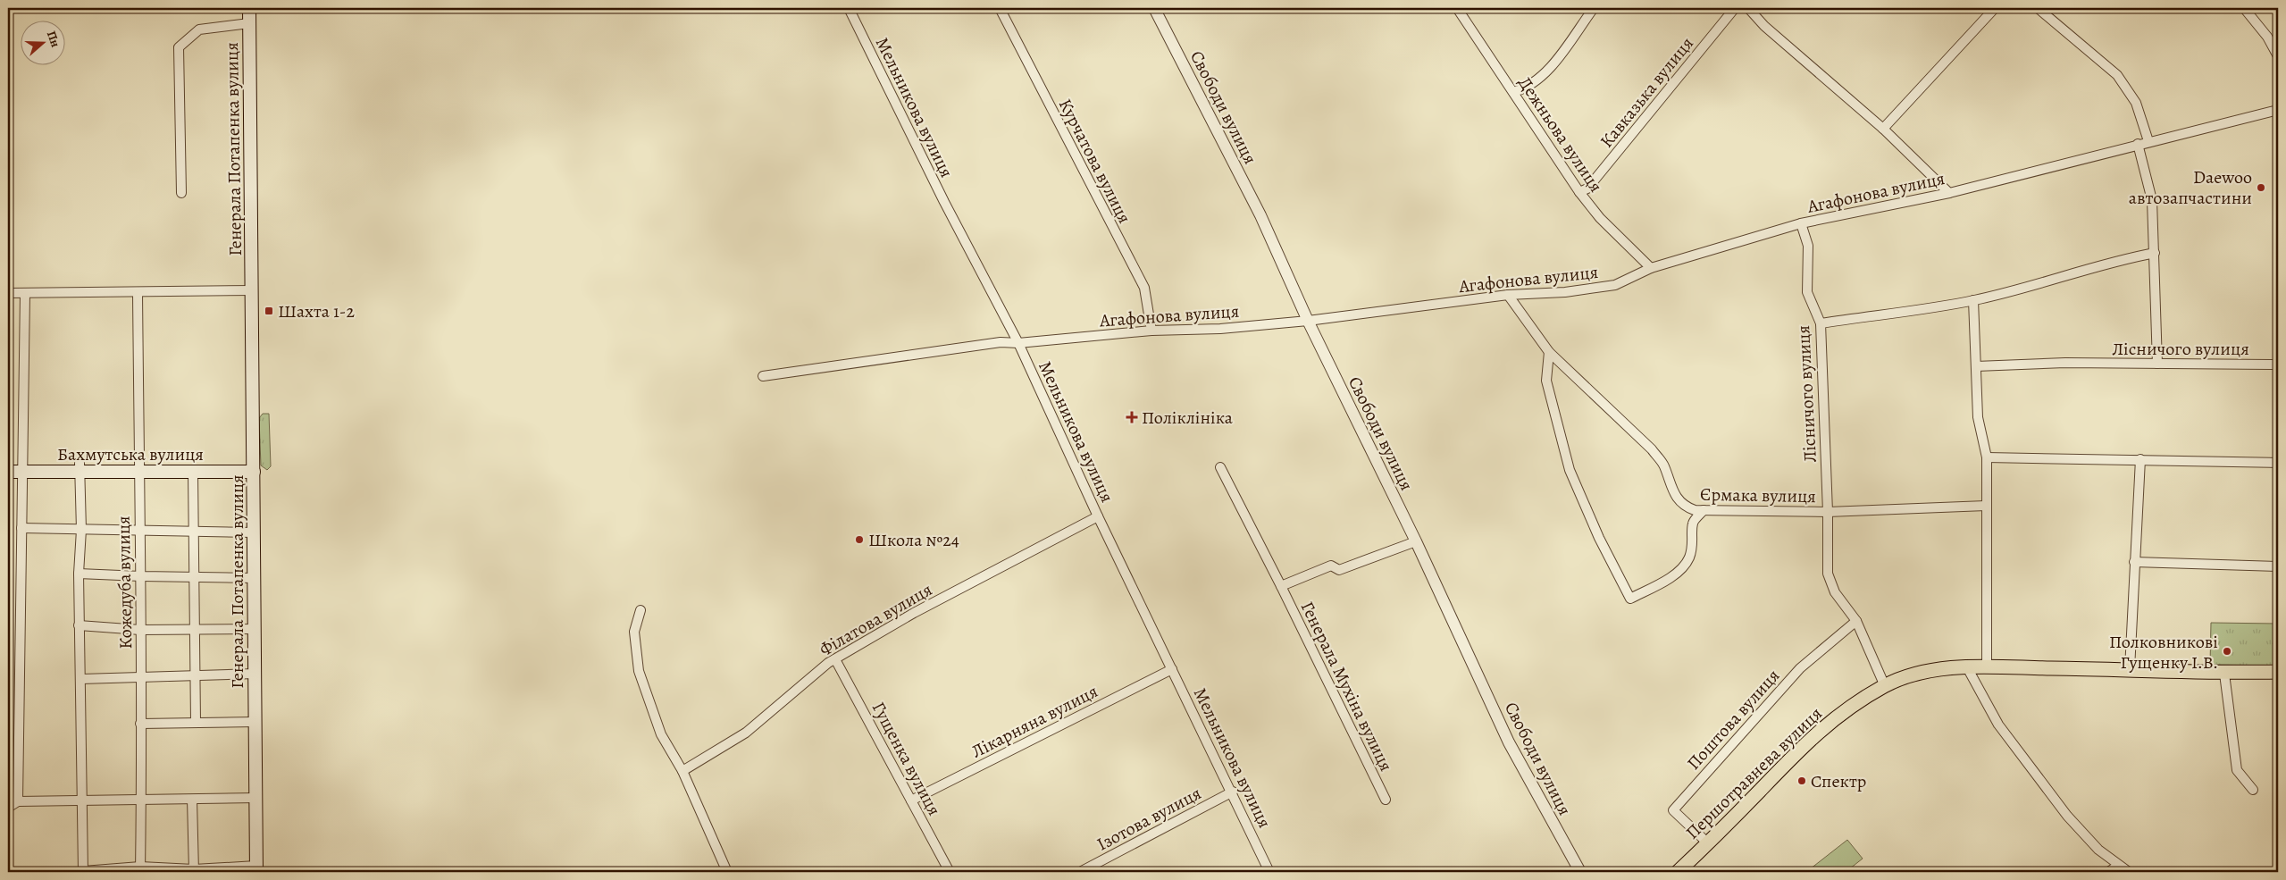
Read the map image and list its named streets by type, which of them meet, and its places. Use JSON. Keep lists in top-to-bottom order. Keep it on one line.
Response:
{"streets":{"main road":["Генерала Потапенка вулиця","Бахмутська вулиця","Першотравнева вулиця"],"street":["Кавказька вулиця","Мельникова вулиця","Свободи вулиця","Дежньова вулиця","Курчатова вулиця","Агафонова вулиця","Лісничого вулиця","Єрмака вулиця","Кожедуба вулиця","Філатова вулиця","Генерала Мухіна вулиця","Поштова вулиця","Лікарняна вулиця","Гущенка вулиця","Ізотова вулиця"]},"crossings":[["Кавказька вулиця","Дежньова вулиця"],["Мельникова вулиця","Агафонова вулиця"],["Мельникова вулиця","Філатова вулиця"],["Мельникова вулиця","Лікарняна вулиця"],["Мельникова вулиця","Ізотова вулиця"],["Свободи вулиця","Агафонова вулиця"],["Свободи вулиця","Генерала Мухіна вулиця"],["Дежньова вулиця","Агафонова вулиця"],["Генерала Потапенка вулиця","Бахмутська вулиця"],["Курчатова вулиця","Агафонова вулиця"],["Агафонова вулиця","Лісничого вулиця"],["Агафонова вулиця","Єрмака вулиця"],["Лісничого вулиця","Єрмака вулиця"],["Лісничого вулиця","Поштова вулиця"],["Лісничого вулиця","Першотравнева вулиця"],["Бахмутська вулиця","Кожедуба вулиця"],["Філатова вулиця","Гущенка вулиця"],["Поштова вулиця","Першотравнева вулиця"],["Лікарняна вулиця","Гущенка вулиця"]],"places":{"other":["Daewoo автозапчастини","Школа №24","Полковникові Гущенку І.В.","Спектр"],"transit":["Шахта 1-2"],"health":["Поліклініка"]},"north":"right"}
